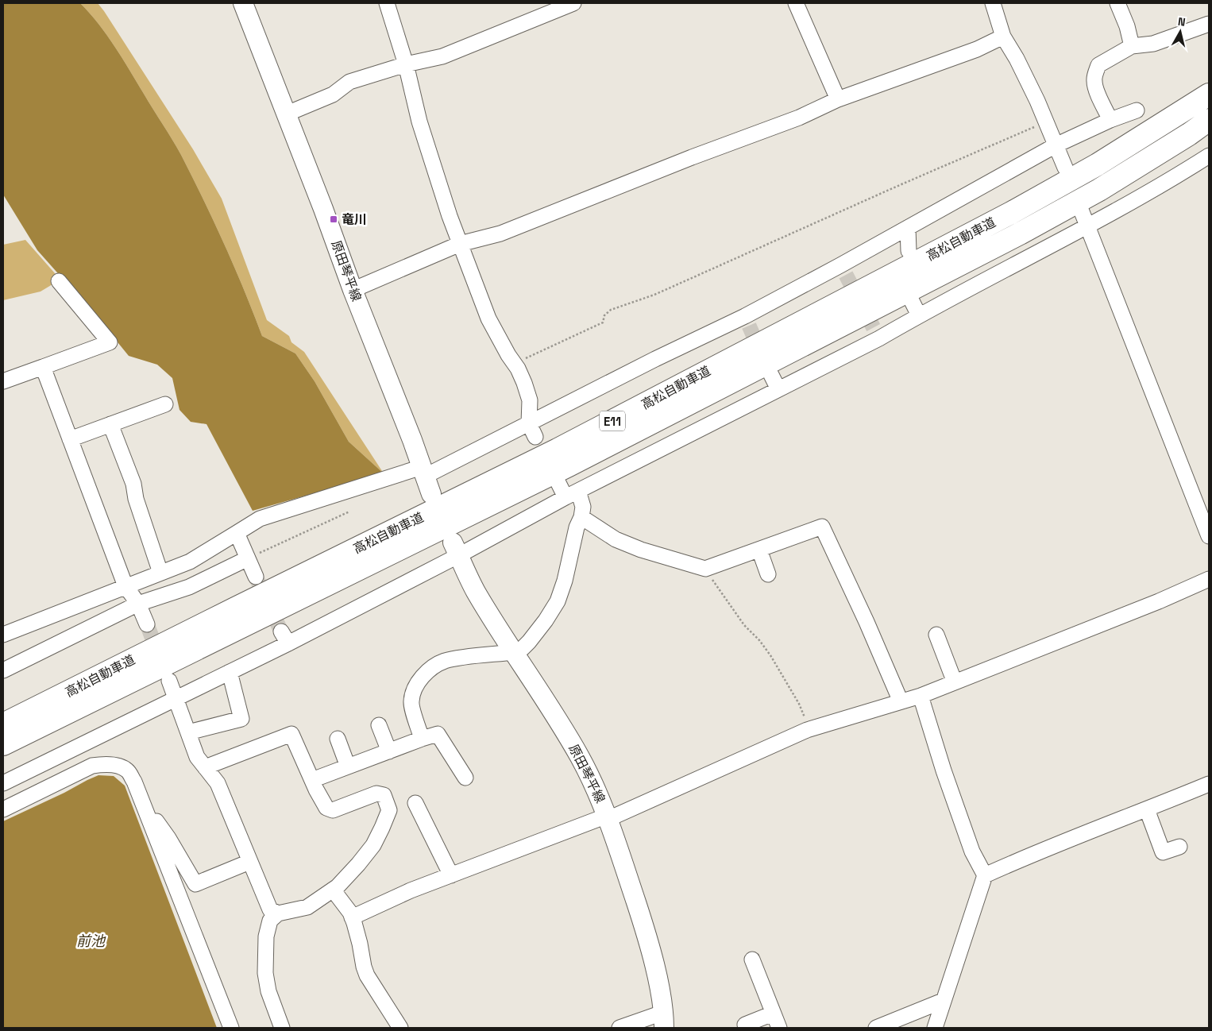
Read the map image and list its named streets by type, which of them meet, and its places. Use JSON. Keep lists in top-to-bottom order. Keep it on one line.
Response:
{"streets":{"highway":["高松自動車道","E11"],"main road":["原田琴平線"]},"water":["前池"],"places":{"transit":["竜川"]},"north":"top"}
